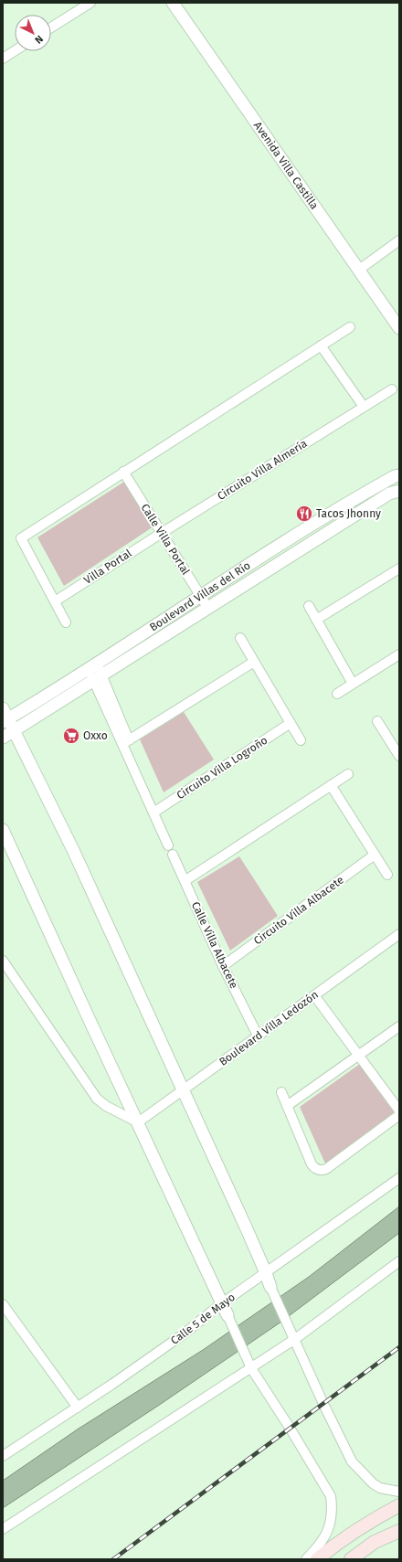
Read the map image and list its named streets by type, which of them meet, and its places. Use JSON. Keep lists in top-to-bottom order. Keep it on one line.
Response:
{"streets":{"street":["Avenida Villa Castilla","Circuito Villa Almería","Calle Villa Portal","Villa Portal","Boulevard Villas del Río","Circuito Villa Logroño","Circuito Villa Albacete","Calle Villa Albacete","Boulevard Villa Ledozón","Calle 5 de Mayo"]},"crossings":[["Circuito Villa Almería","Calle Villa Portal"],["Circuito Villa Almería","Villa Portal"],["Calle Villa Portal","Villa Portal"],["Calle Villa Portal","Boulevard Villas del Río"],["Circuito Villa Albacete","Calle Villa Albacete"],["Calle Villa Albacete","Boulevard Villa Ledozón"]],"places":{"restaurant":["Tacos Jhonny"],"supermarket":["Oxxo"]},"north":"bottom right"}
